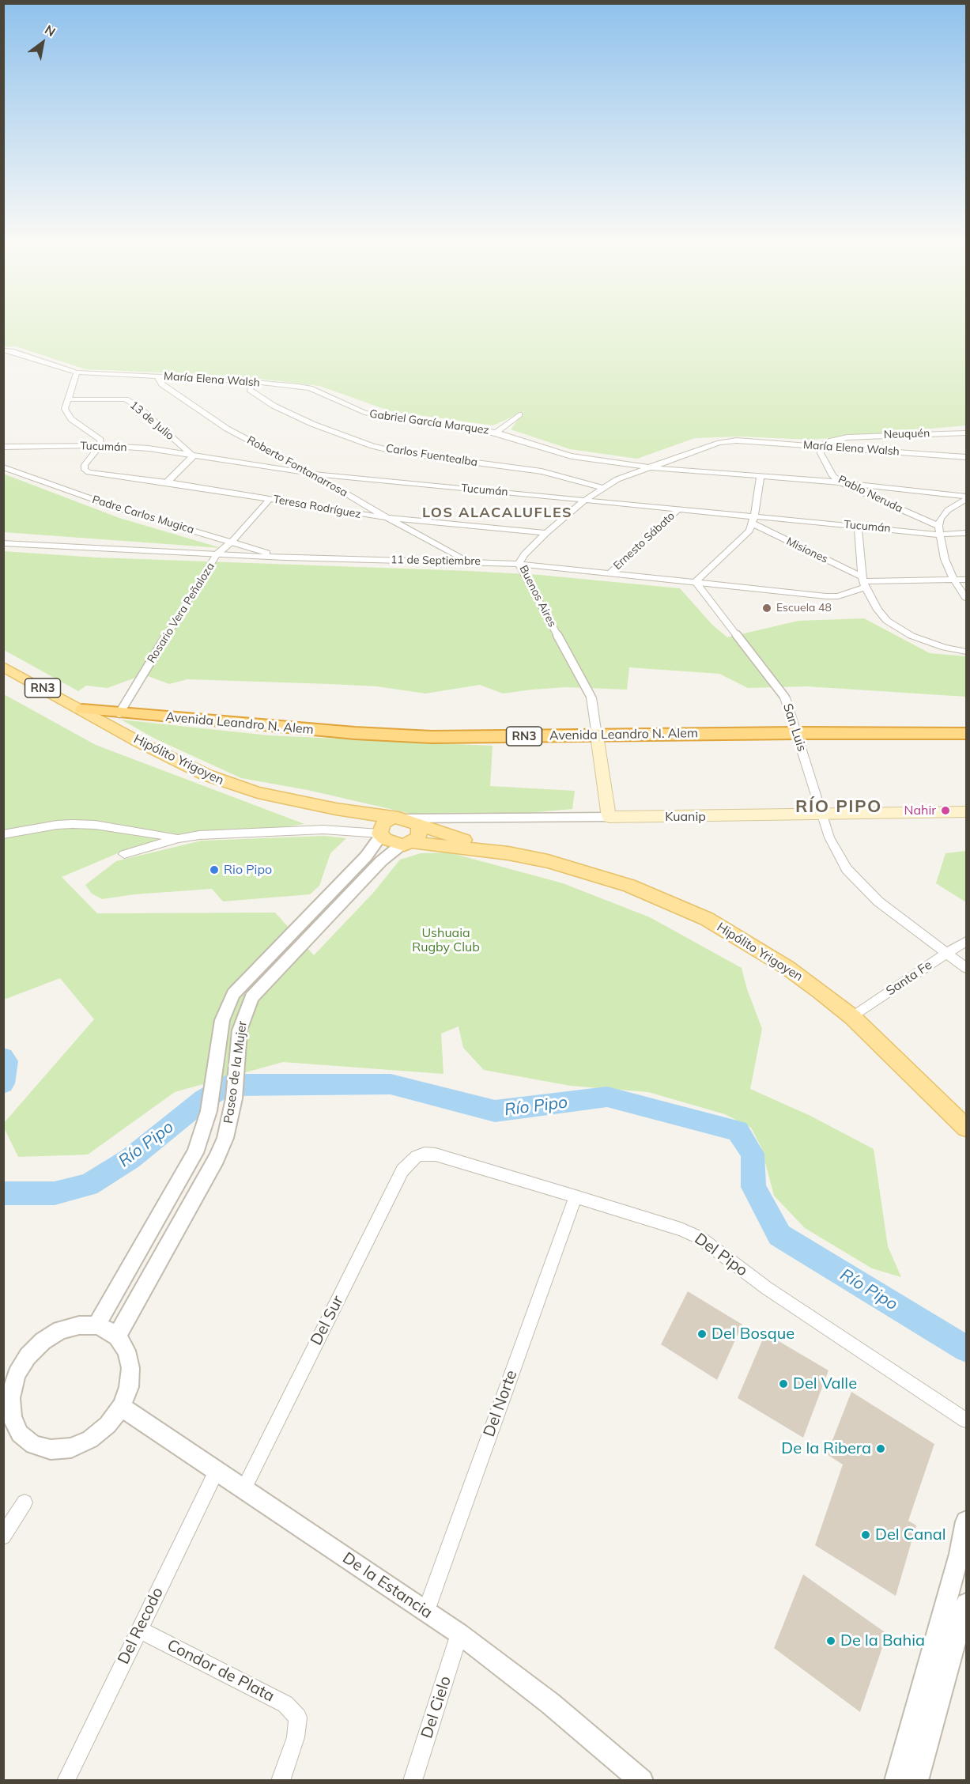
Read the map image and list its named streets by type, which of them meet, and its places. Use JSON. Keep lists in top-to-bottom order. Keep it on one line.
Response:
{"streets":{"highway":["RN3","Avenida Leandro N. Alem"],"main road":["Buenos Aires","Hipólito Yrigoyen","Kuanip"],"street":["María Elena Walsh","13 de Julio","Gabriel García Marquez","Neuquén","Tucumán","Carlos Fuentealba","Roberto Fontanarrosa","Pablo Neruda","Teresa Rodríguez","Padre Carlos Mugica","Ernesto Sábato","Misiones","11 de Septiembre","Rosario Vera Peñaloza","San Luis","Santa Fe","Paseo de la Mujer","Del Pipo","Del Sur","Del Norte","De la Estancia","Del Recodo","Condor de Plata","Del Cielo"]},"crossings":[["María Elena Walsh","Gabriel García Marquez"],["María Elena Walsh","Neuquén"],["María Elena Walsh","Carlos Fuentealba"],["María Elena Walsh","Roberto Fontanarrosa"],["María Elena Walsh","Pablo Neruda"],["María Elena Walsh","Buenos Aires"],["13 de Julio","Tucumán"],["Gabriel García Marquez","Pablo Neruda"],["Gabriel García Marquez","Buenos Aires"],["Neuquén","Pablo Neruda"],["Tucumán","Roberto Fontanarrosa"],["Tucumán","Pablo Neruda"],["Tucumán","Teresa Rodríguez"],["Tucumán","Ernesto Sábato"],["Tucumán","Misiones"],["Tucumán","Buenos Aires"],["Carlos Fuentealba","Buenos Aires"],["Roberto Fontanarrosa","Teresa Rodríguez"],["Roberto Fontanarrosa","11 de Septiembre"],["Teresa Rodríguez","Buenos Aires"],["Teresa Rodríguez","Rosario Vera Peñaloza"],["Padre Carlos Mugica","11 de Septiembre"],["Padre Carlos Mugica","Rosario Vera Peñaloza"],["Ernesto Sábato","11 de Septiembre"],["Misiones","11 de Septiembre"],["11 de Septiembre","Buenos Aires"],["11 de Septiembre","Rosario Vera Peñaloza"],["11 de Septiembre","San Luis"],["Buenos Aires","Avenida Leandro N. Alem"],["Buenos Aires","Kuanip"],["Rosario Vera Peñaloza","Avenida Leandro N. Alem"],["RN3","Avenida Leandro N. Alem"],["RN3","Hipólito Yrigoyen"],["Avenida Leandro N. Alem","San Luis"],["Avenida Leandro N. Alem","Hipólito Yrigoyen"],["San Luis","Kuanip"],["San Luis","Santa Fe"],["Hipólito Yrigoyen","Kuanip"],["Hipólito Yrigoyen","Santa Fe"],["Hipólito Yrigoyen","Paseo de la Mujer"],["Paseo de la Mujer","De la Estancia"],["Del Pipo","Del Sur"],["Del Pipo","Del Norte"],["Del Sur","De la Estancia"],["Del Norte","De la Estancia"],["De la Estancia","Del Recodo"],["De la Estancia","Del Cielo"],["Del Recodo","Condor de Plata"]],"districts":["LOS ALACALUFLES","RÍO PIPO"],"water":["Río Pipo"],"parks":["Ushuaia Rugby Club"],"places":["Escuela 48","Nahir","Rio Pipo","Del Bosque","Del Valle","De la Ribera","Del Canal","De la Bahia"],"north":"top right"}
